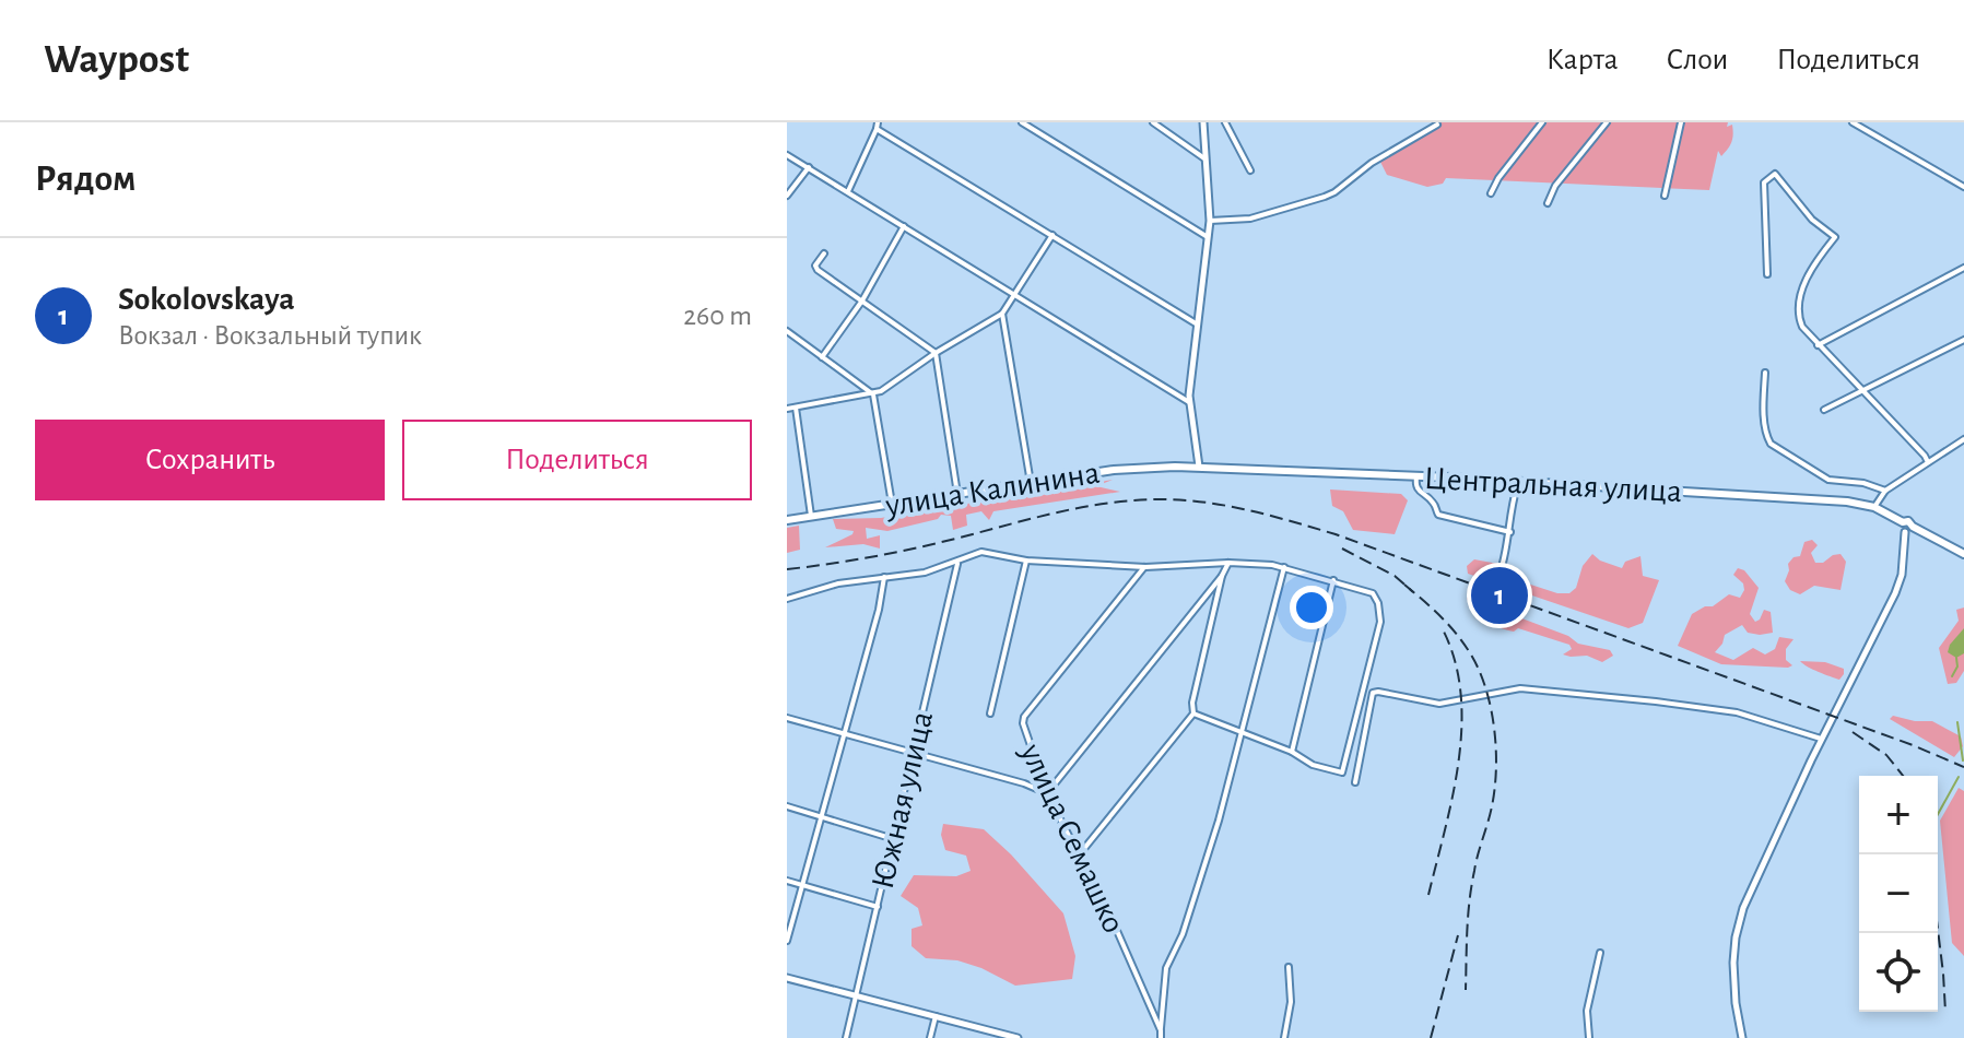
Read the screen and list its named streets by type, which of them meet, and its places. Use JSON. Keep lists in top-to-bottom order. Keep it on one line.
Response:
{"streets":{"main road":["Центральная улица","улица Калинина"],"street":["Южная улица","улица Семашко"]},"crossings":[["Центральная улица","улица Калинина"]],"page":{"header":"Waypost","nav":["Карта","Слои","Поделиться"],"heading":"Рядом","list":[{"mark":"1","name":"Sokolovskaya","note":"Вокзал · Вокзальный тупик","value":"260 m"}],"buttons":["Сохранить","Поделиться"],"pins":"1","map_buttons":["+","−"]}}
